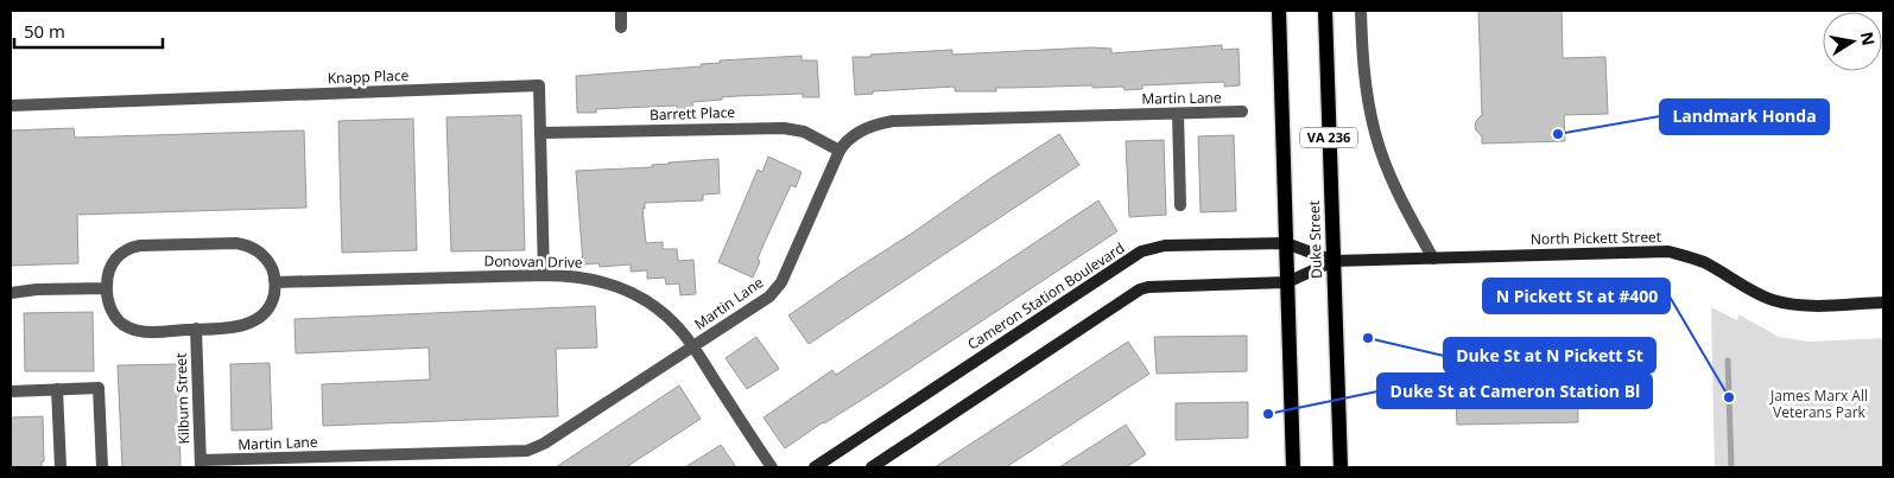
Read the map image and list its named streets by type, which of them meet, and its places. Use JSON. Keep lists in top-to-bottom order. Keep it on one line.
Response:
{"streets":{"main road":["VA 236","Duke Street"],"street":["Knapp Place","Martin Lane","Barrett Place","North Pickett Street","Donovan Drive","Cameron Station Boulevard","Kilburn Street"]},"crossings":[["Knapp Place","Barrett Place"],["Knapp Place","Donovan Drive"],["Martin Lane","Barrett Place"],["Martin Lane","Donovan Drive"],["Martin Lane","Kilburn Street"],["North Pickett Street","Duke Street"],["North Pickett Street","Cameron Station Boulevard"],["Duke Street","Cameron Station Boulevard"]],"parks":["James Marx All Veterans Park"],"places":["Landmark Honda","Duke St at N Pickett St","N Pickett St at #400","Duke St at Cameron Station Bl"],"scale_bar":"50 m","north":"right"}
